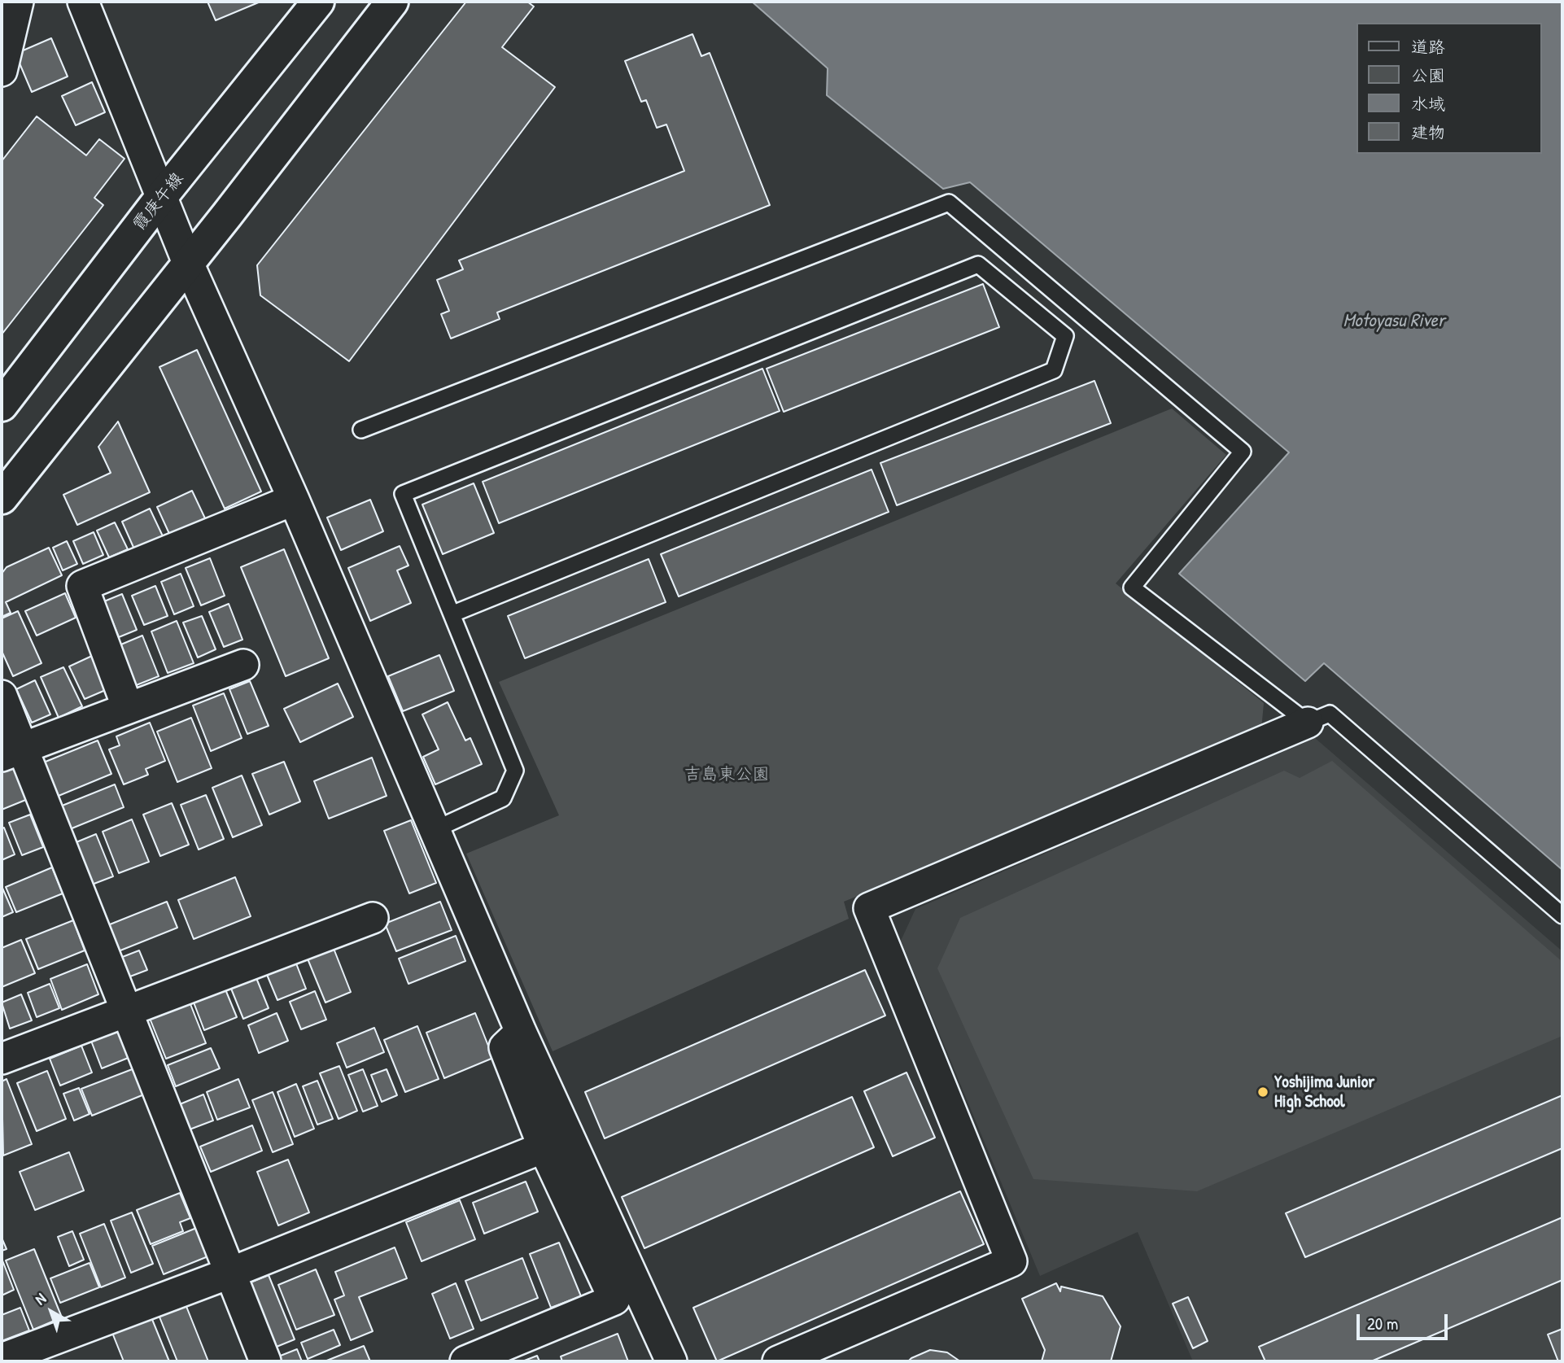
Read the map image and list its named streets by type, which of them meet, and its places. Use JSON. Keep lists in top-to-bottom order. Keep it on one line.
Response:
{"streets":{"street":["霞庚午線"]},"water":["Motoyasu River"],"parks":["吉島東公園"],"places":["Yoshijima Junior High School"],"legend":["道路","公園","水域","建物"],"scale_bar":"20 m","north":"top left"}
